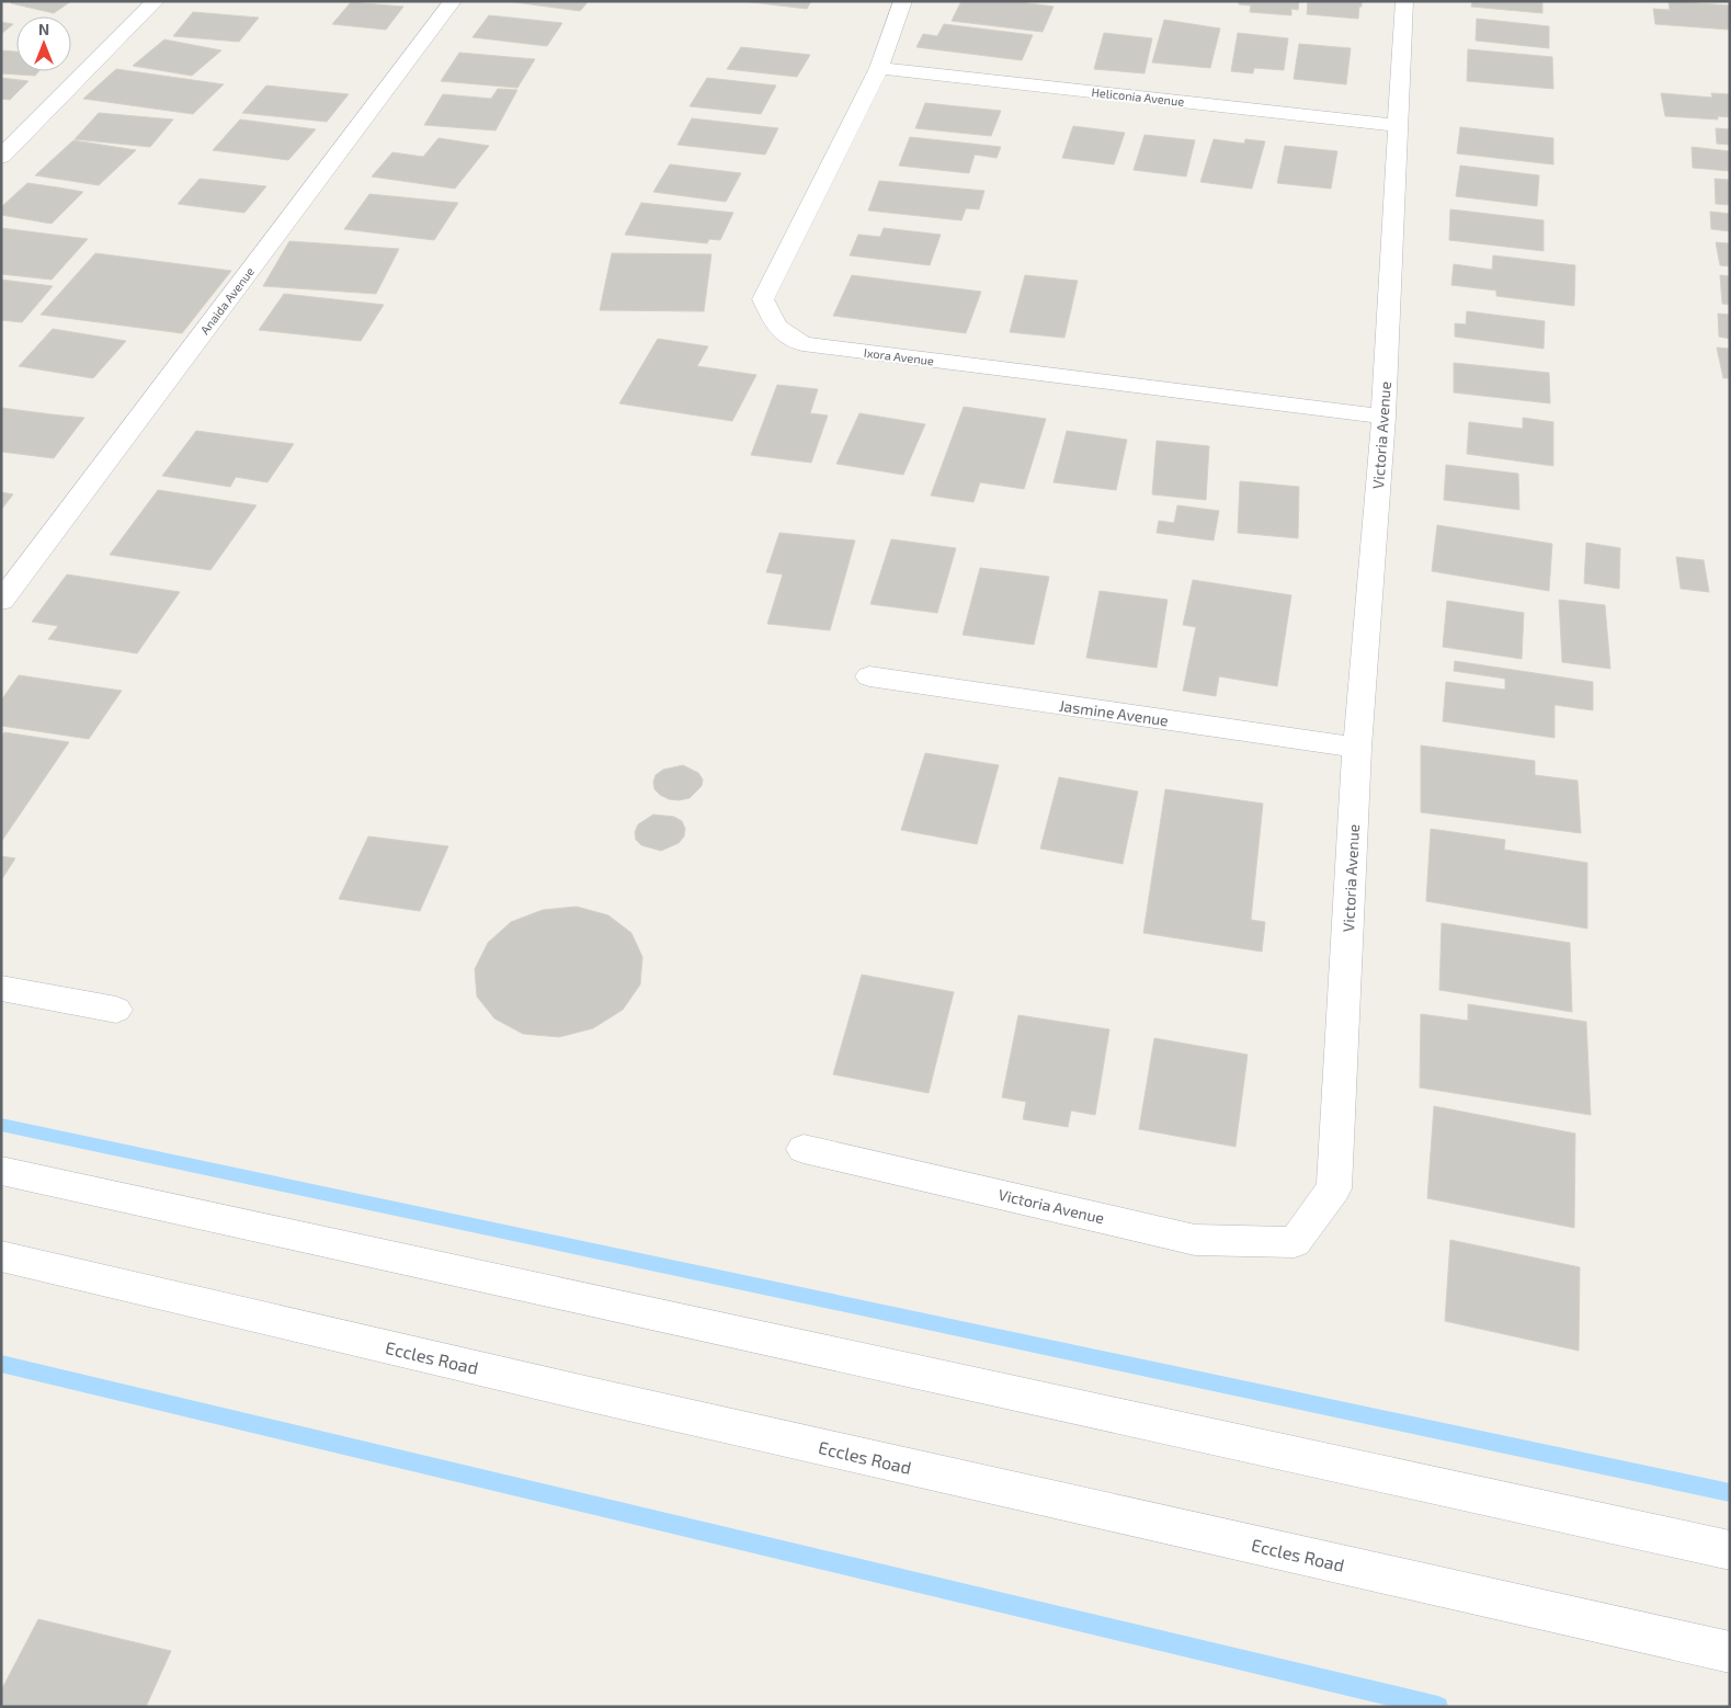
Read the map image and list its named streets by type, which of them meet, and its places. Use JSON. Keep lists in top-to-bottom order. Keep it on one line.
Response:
{"streets":{"street":["Heliconia Avenue","Anaida Avenue","Ixora Avenue","Victoria Avenue","Jasmine Avenue","Eccles Road"]},"crossings":[["Heliconia Avenue","Ixora Avenue"],["Heliconia Avenue","Victoria Avenue"],["Ixora Avenue","Victoria Avenue"],["Victoria Avenue","Jasmine Avenue"]],"north":"top"}
